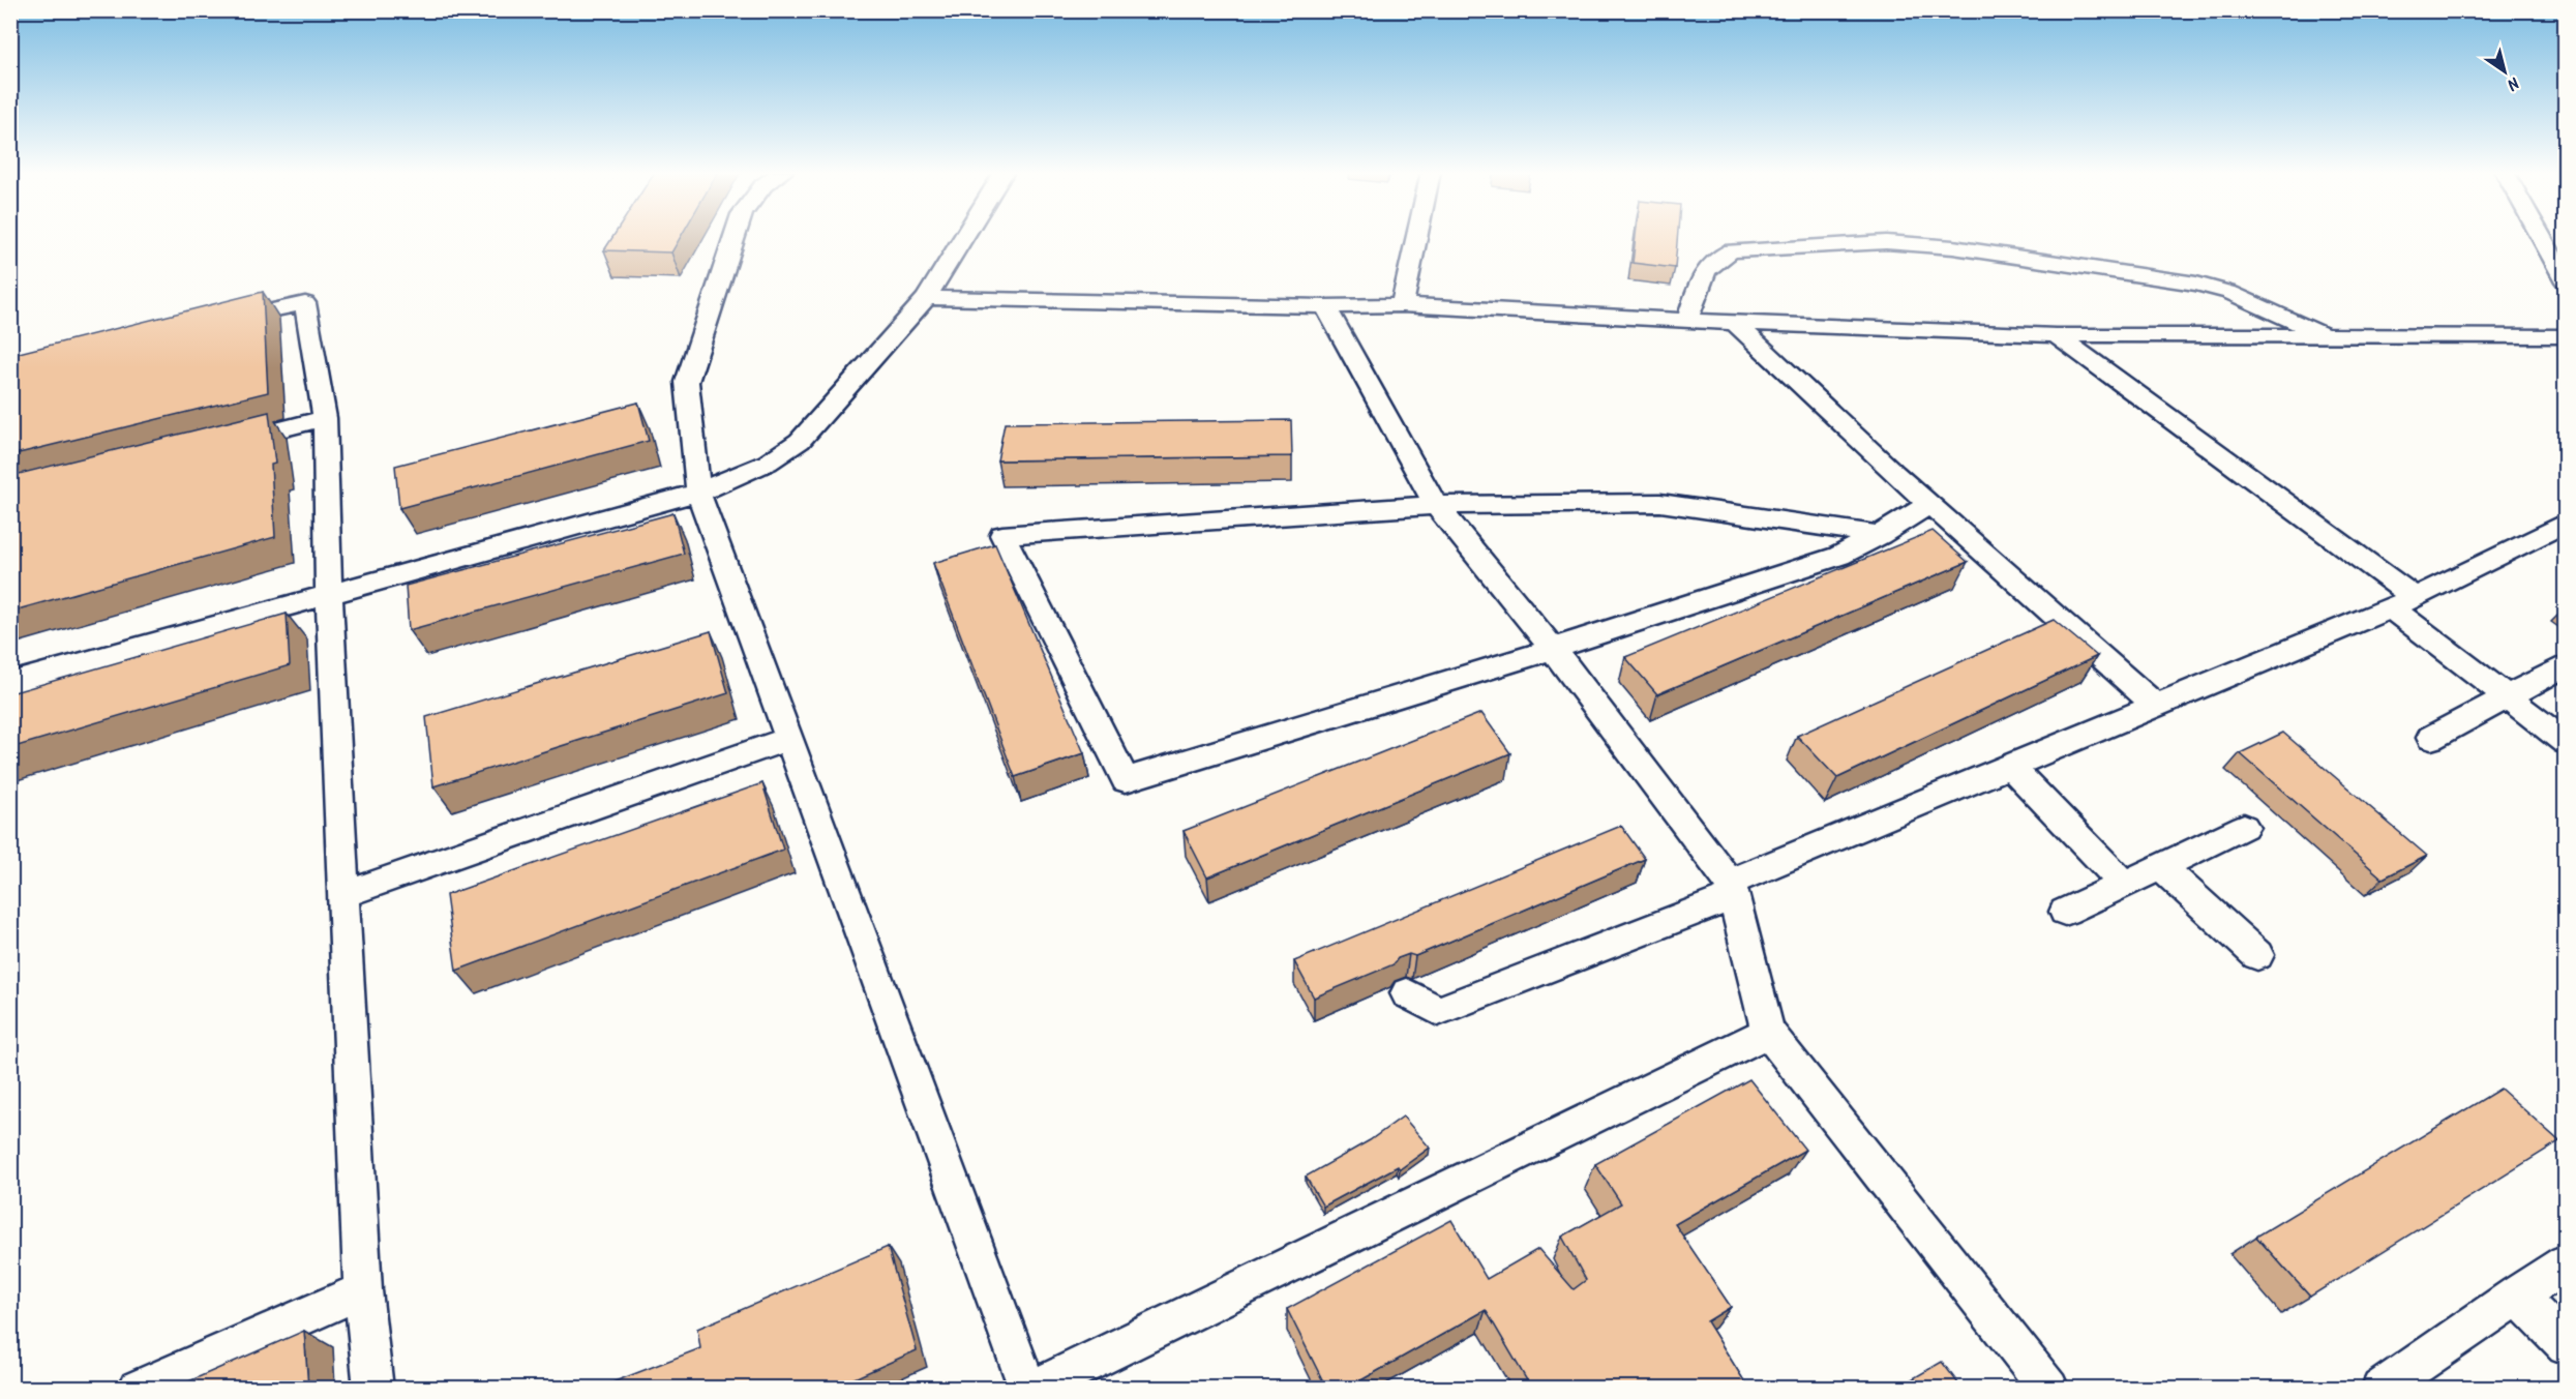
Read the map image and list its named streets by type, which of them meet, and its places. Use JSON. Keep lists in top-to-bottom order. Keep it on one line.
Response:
{"north":"bottom right"}
